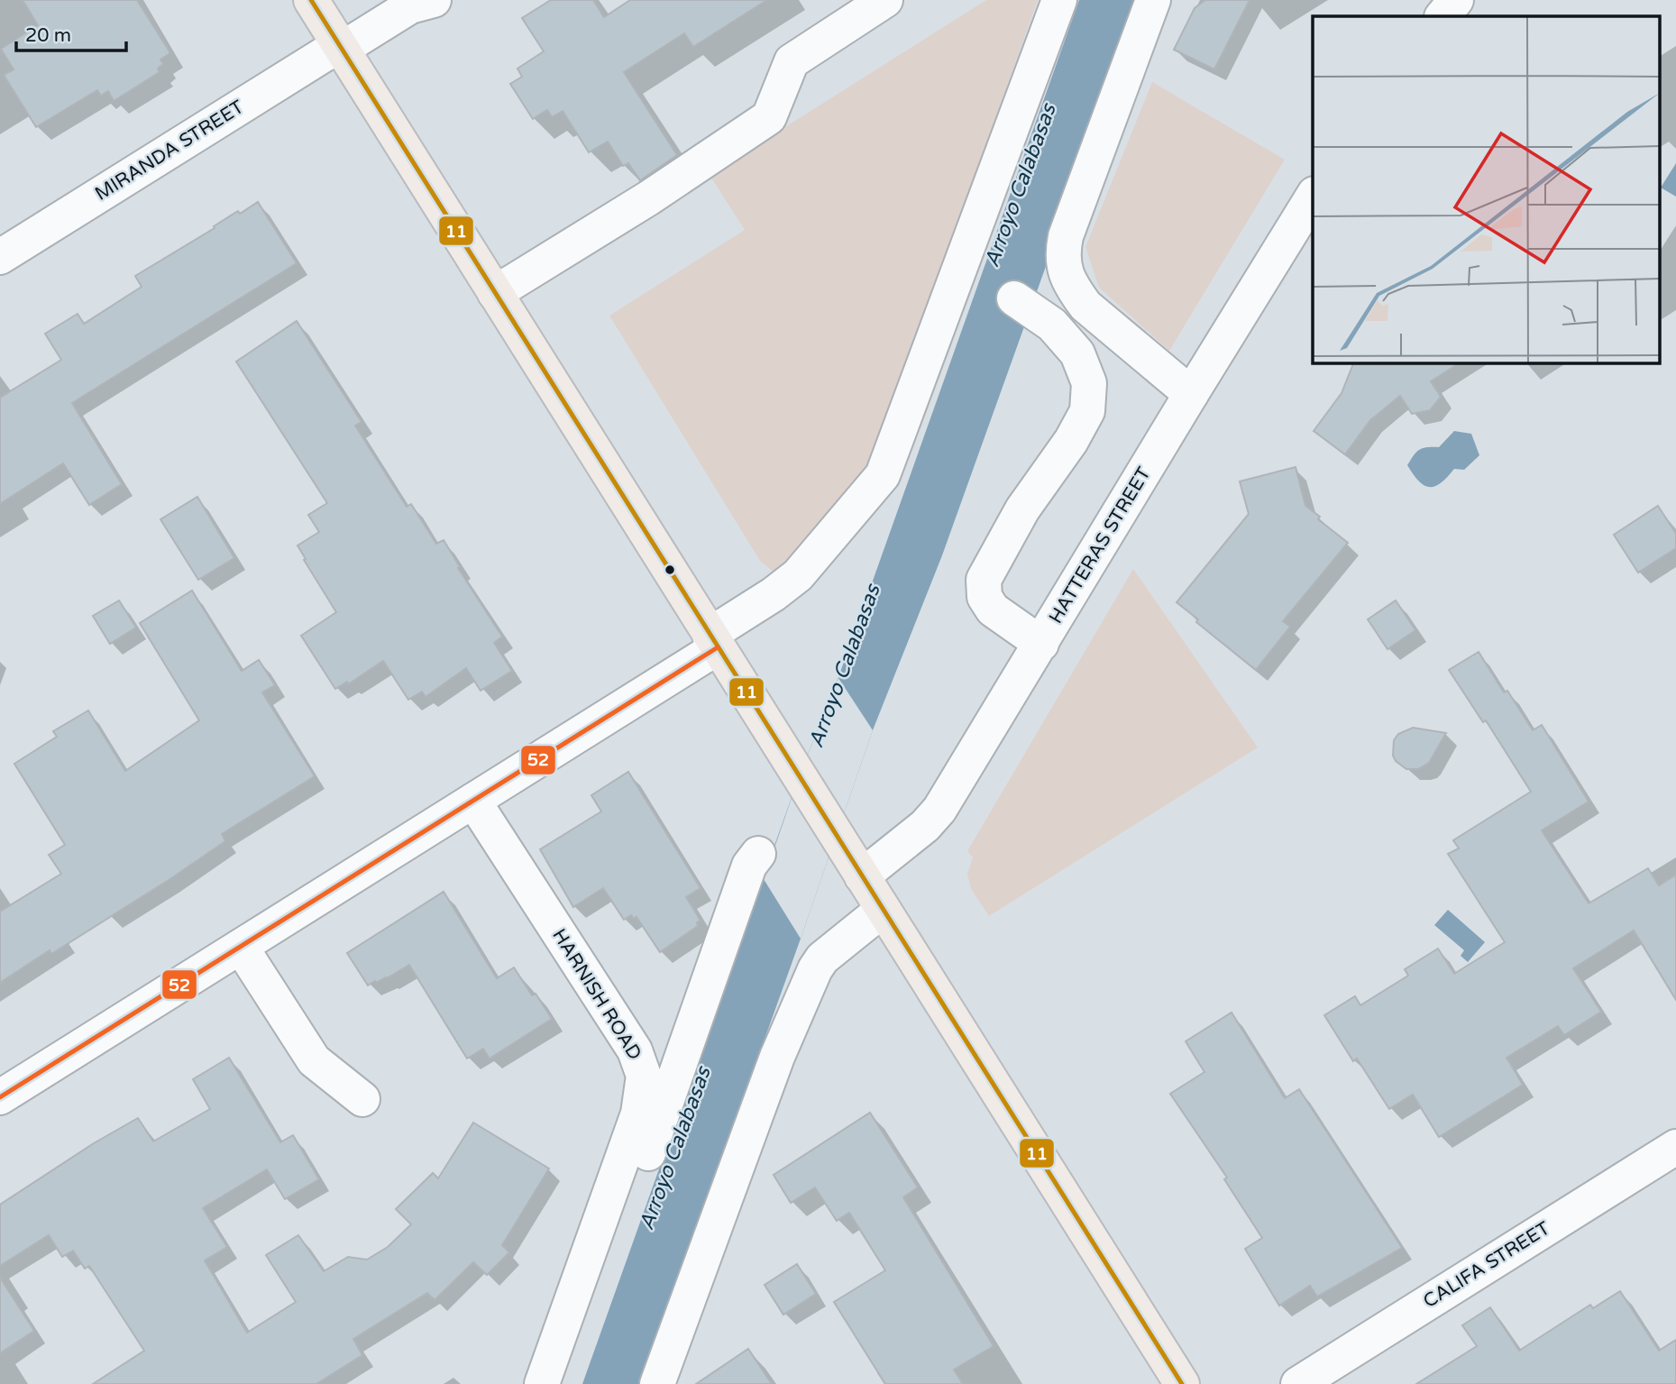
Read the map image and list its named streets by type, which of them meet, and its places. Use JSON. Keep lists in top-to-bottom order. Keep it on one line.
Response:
{"streets":{"street":["MIRANDA STREET","HATTERAS STREET","HARNISH ROAD","CALIFA STREET"]},"water":["Arroyo Calabasas"],"lines":["transit line 11","transit line 52"],"scale_bar":"20 m"}
